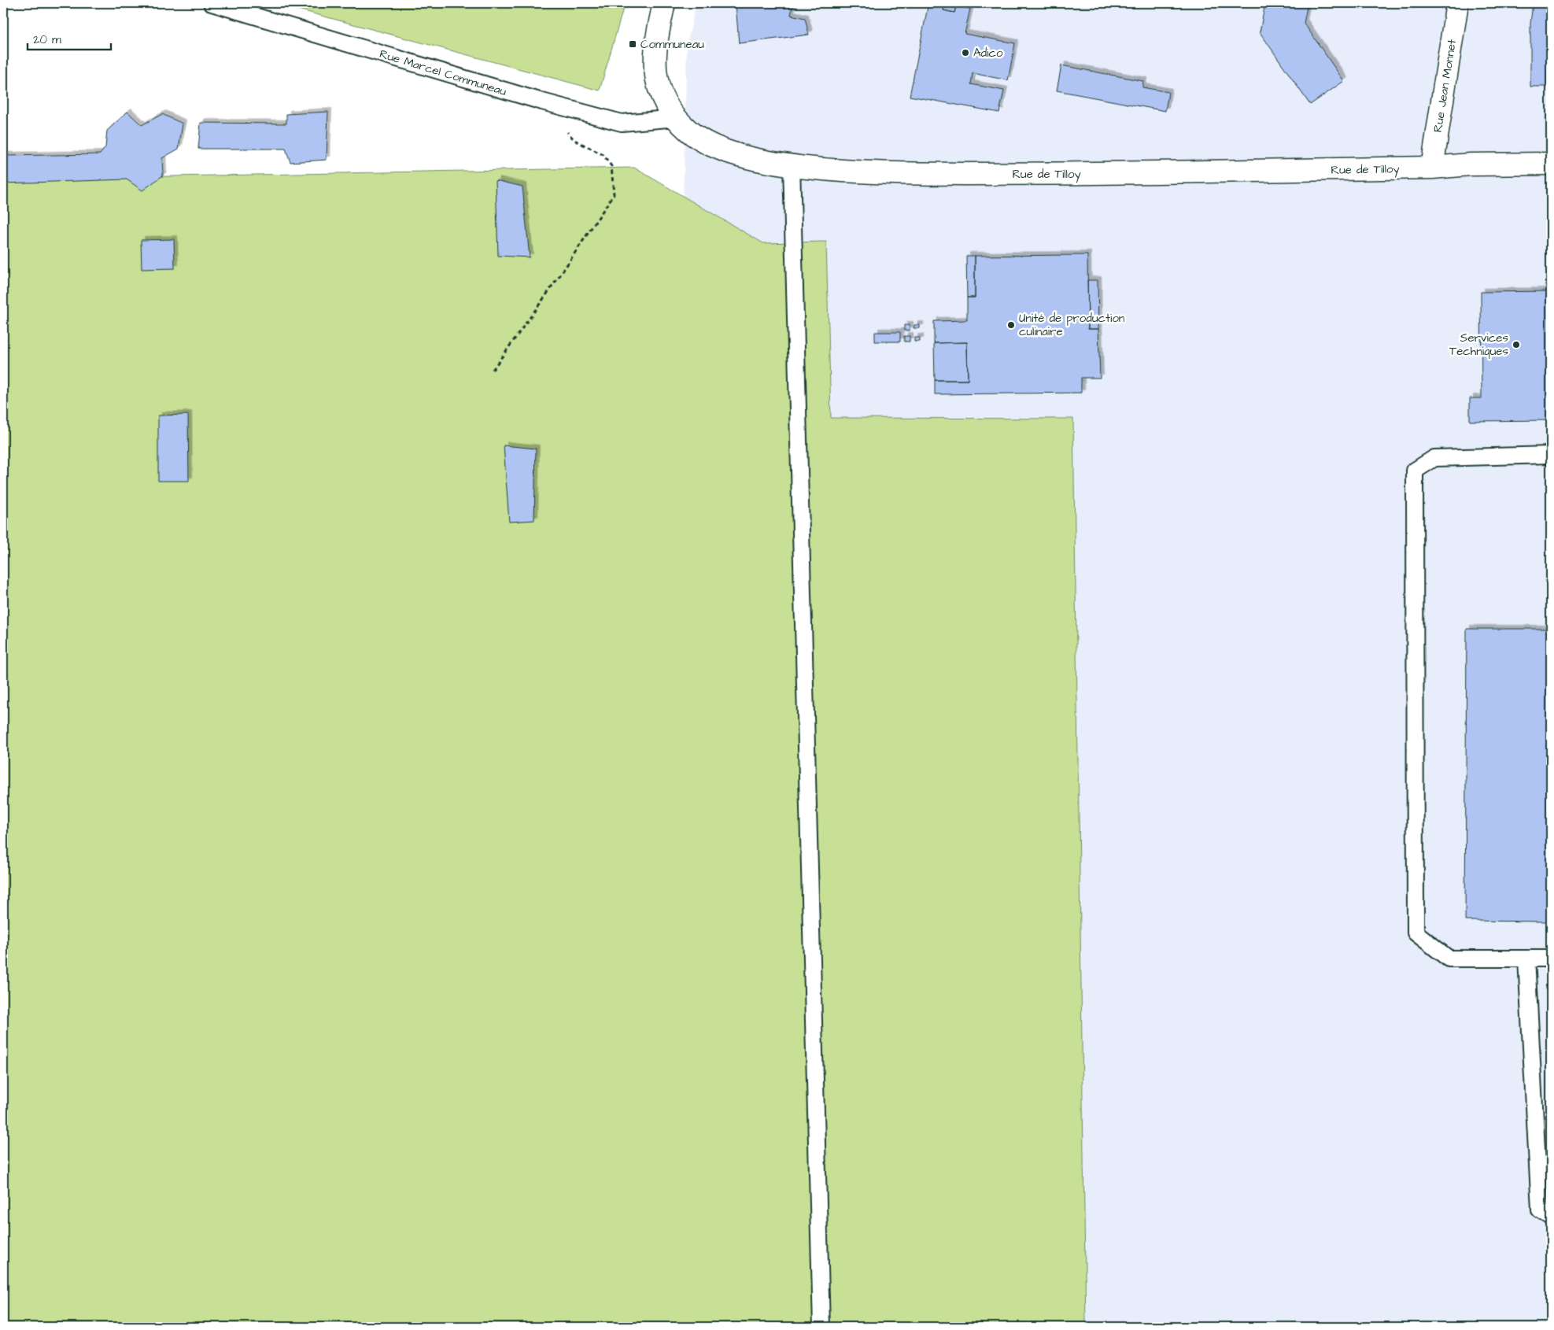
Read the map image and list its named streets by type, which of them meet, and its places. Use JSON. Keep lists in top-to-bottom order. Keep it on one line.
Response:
{"streets":{"street":["Rue Jean Monnet","Rue de Tilloy"],"lane":["Rue Marcel Communeau"]},"crossings":[["Rue Marcel Communeau","Rue de Tilloy"],["Rue Jean Monnet","Rue de Tilloy"]],"places":{"transit":["Communeau"],"other":["Adico","Unité de production culinaire","Services Techniques"]},"scale_bar":"20 m"}
